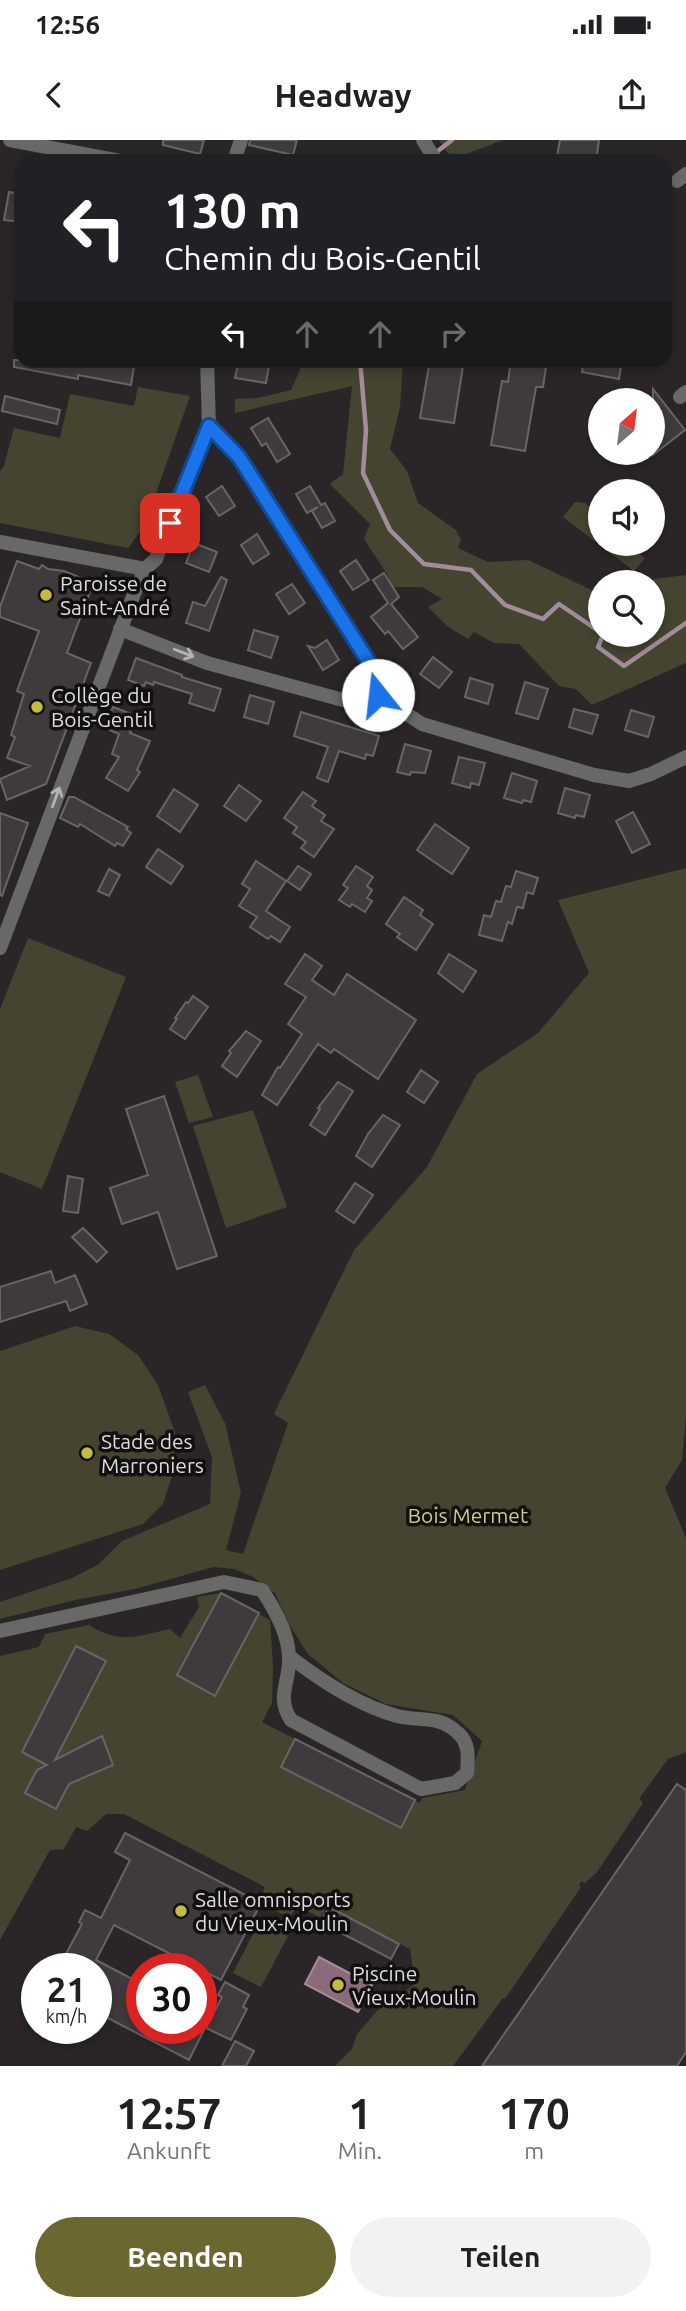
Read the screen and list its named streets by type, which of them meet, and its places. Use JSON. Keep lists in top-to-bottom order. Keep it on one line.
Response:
{"parks":["Bois Mermet"],"places":["Paroisse de Saint-André","Collège du Bois-Gentil","Stade des Marroniers","Salle omnisports du Vieux-Moulin","Piscine Vieux-Moulin"],"north":"top right","page":{"status":"12:56","header":"Headway","turn":["130 m","Chemin du Bois-Gentil"],"speed":"21 km/h","limit":"30","eta":["12:57","Ankunft","1","Min.","170","m"],"buttons":["Beenden","Teilen"]}}
